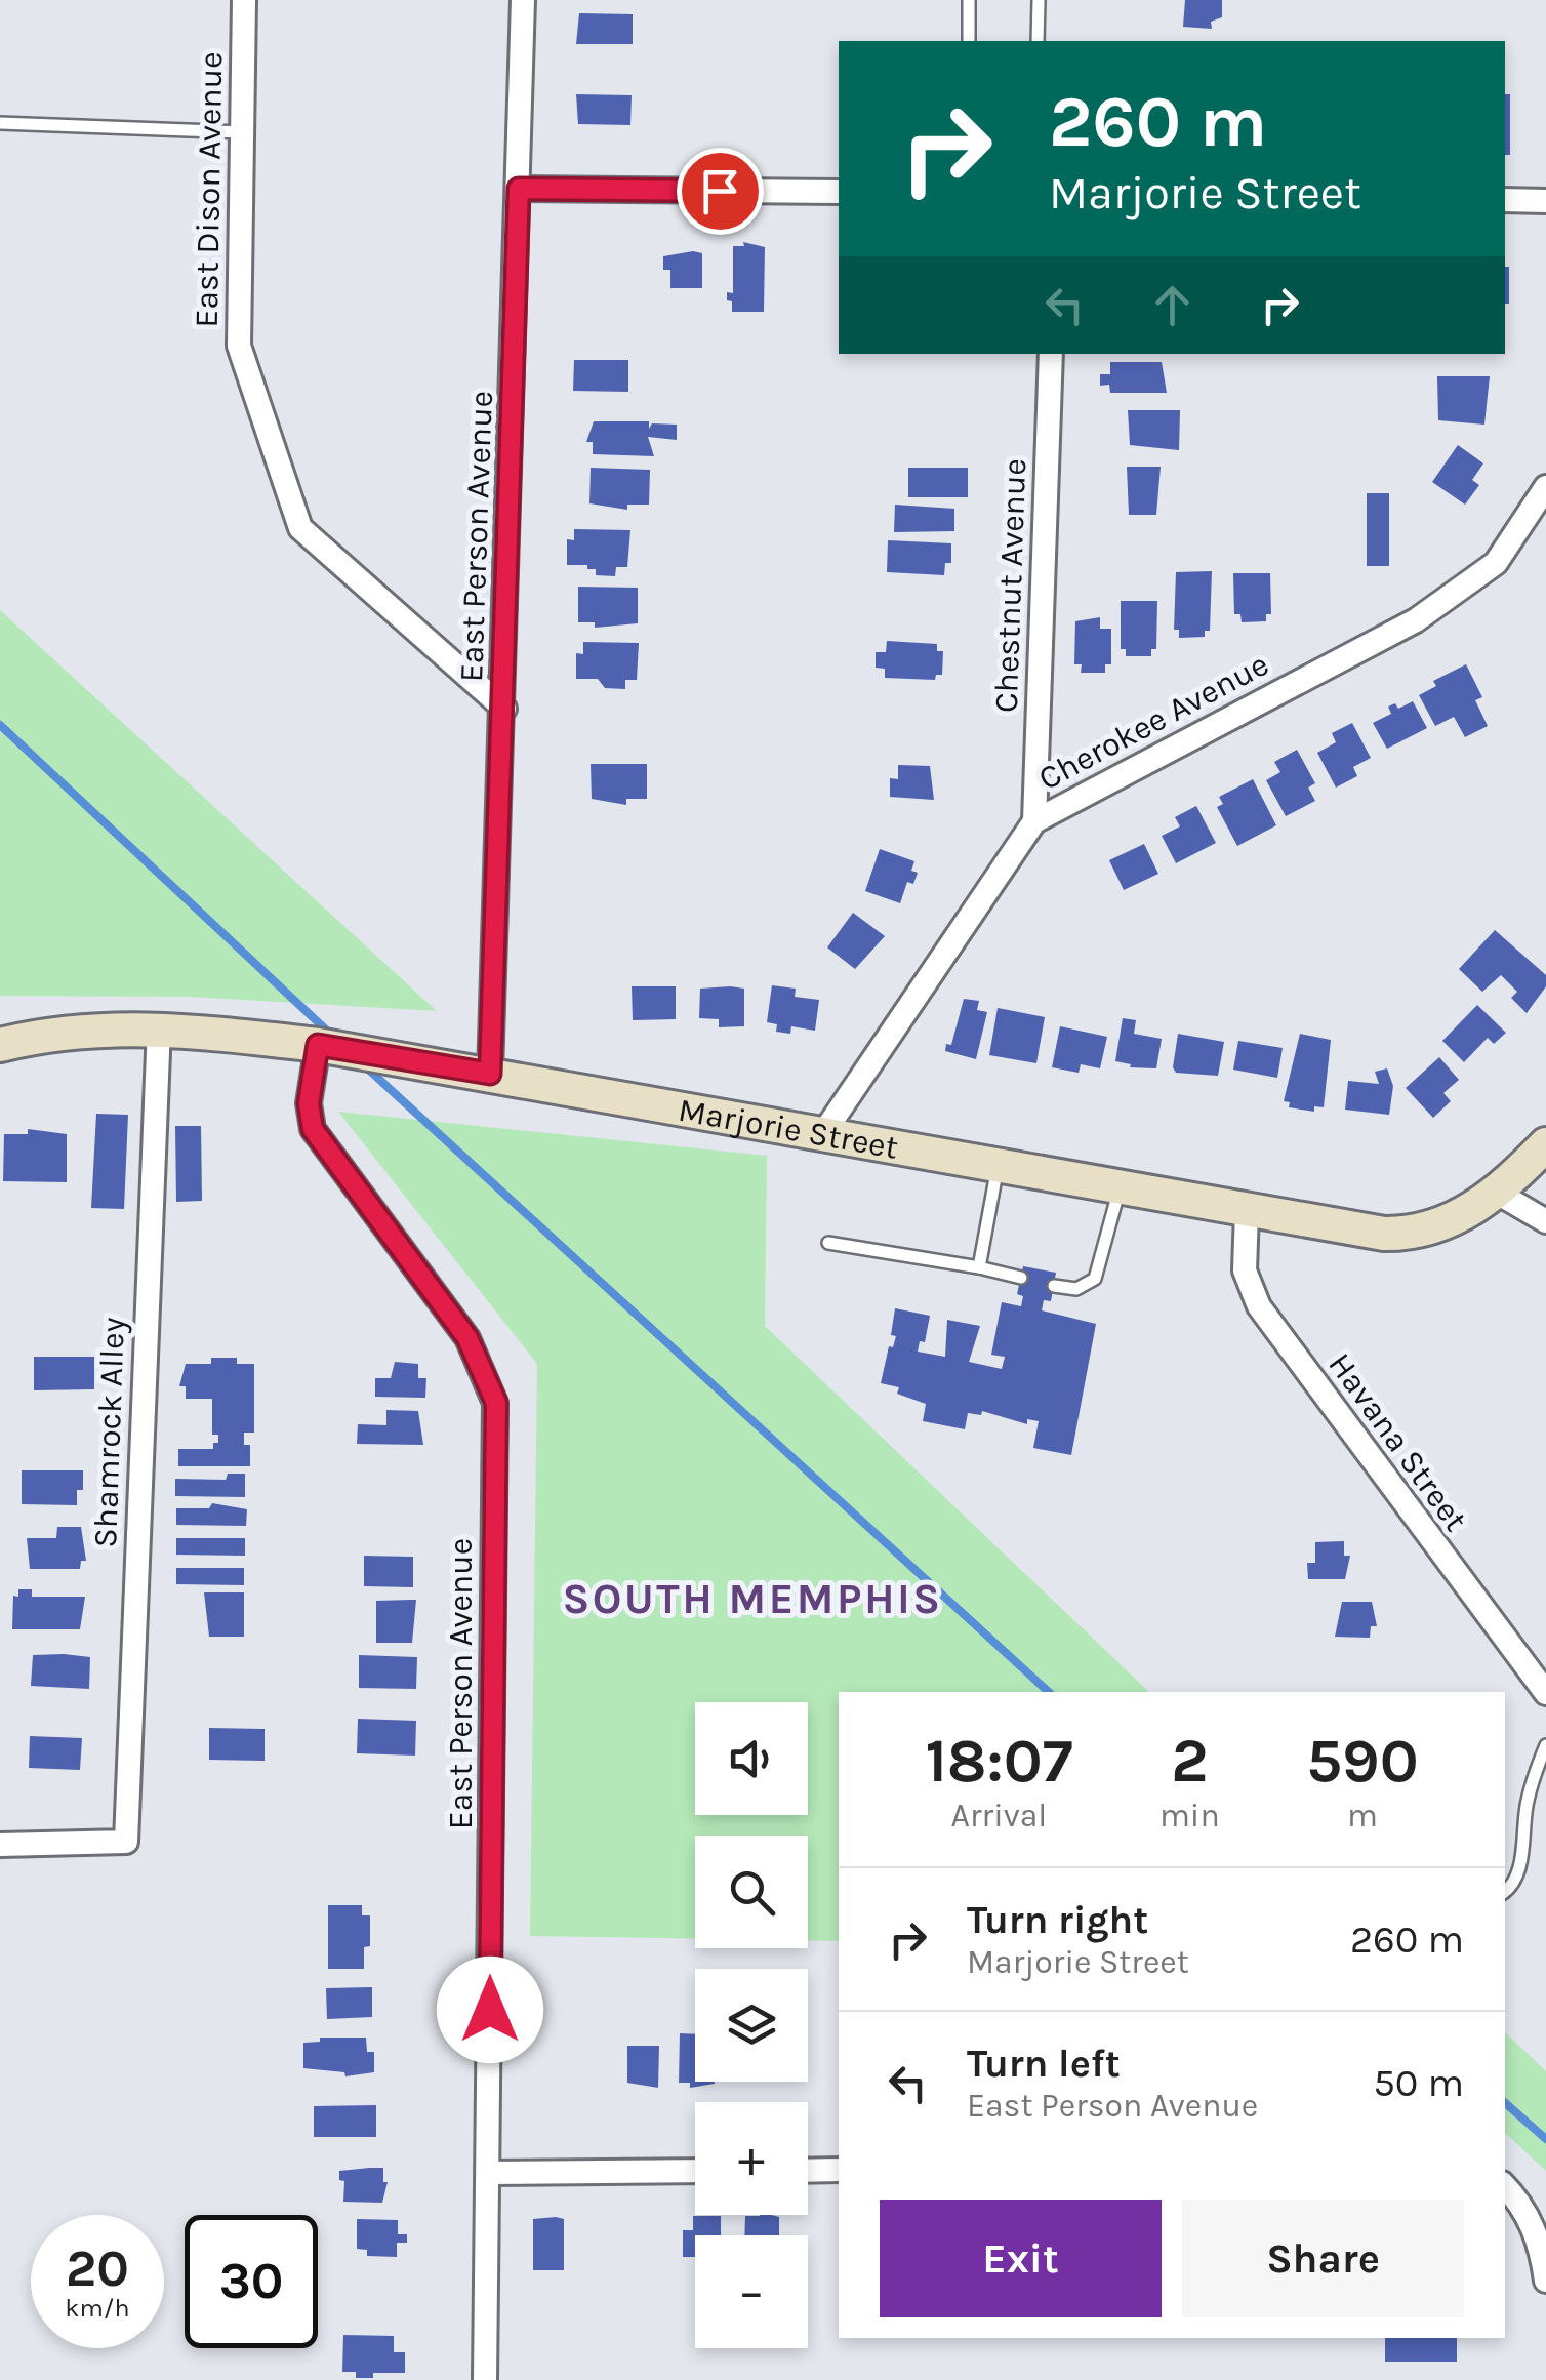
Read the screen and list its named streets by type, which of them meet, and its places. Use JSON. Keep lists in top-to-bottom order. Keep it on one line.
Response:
{"streets":{"street":["East Dison Avenue","East Person Avenue","Chestnut Avenue","Cherokee Avenue","Marjorie Street","Shamrock Alley","Havana Street"]},"crossings":[["East Dison Avenue","East Person Avenue"],["East Person Avenue","Marjorie Street"],["Chestnut Avenue","Cherokee Avenue"],["Cherokee Avenue","Marjorie Street"],["Marjorie Street","Shamrock Alley"],["Marjorie Street","Havana Street"]],"districts":["SOUTH MEMPHIS"],"page":{"turn":["260 m","Marjorie Street"],"eta":["18:07","Arrival","2","min","590","m"],"map_buttons":["+","−"],"list":[{"name":"Turn right","note":"Marjorie Street","value":"260 m"},{"name":"Turn left","note":"East Person Avenue","value":"50 m"}],"buttons":["Exit","Share"],"speed":"20 km/h","limit":"30"}}
